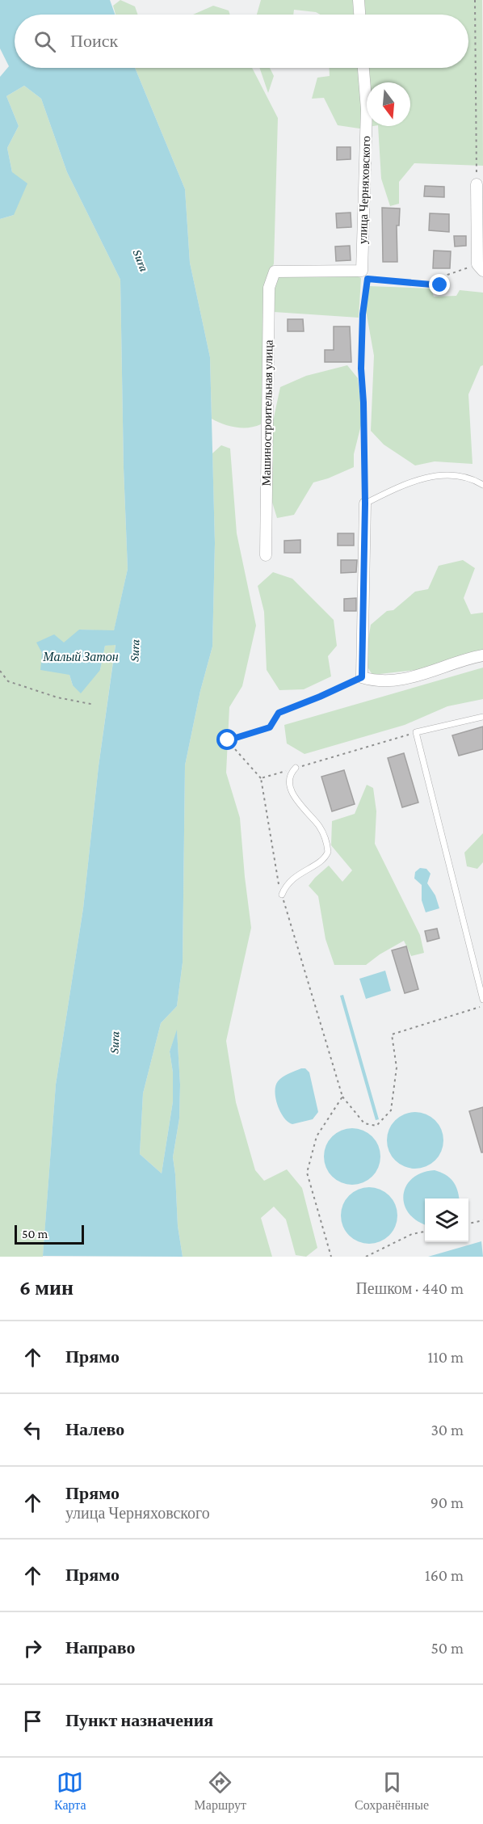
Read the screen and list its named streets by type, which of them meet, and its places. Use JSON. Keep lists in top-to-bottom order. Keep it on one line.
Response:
{"streets":{"street":["улица Черняховского","Машиностроительная улица"]},"crossings":[["улица Черняховского","Машиностроительная улица"]],"water":["Sura","Малый Затон"],"scale_bar":"50 m","north":"bottom","page":{"search":"Поиск","scale":"50 m","heading":["6 мин","Пешком · 440 m"],"list":[["Прямо","110 m"],["Налево","30 m"],["Прямо","улица Черняховского","90 m"],["Прямо","160 m"],["Направо","50 m"],"Пункт назначения"],"nav":["Карта","Маршрут","Сохранённые"]}}
